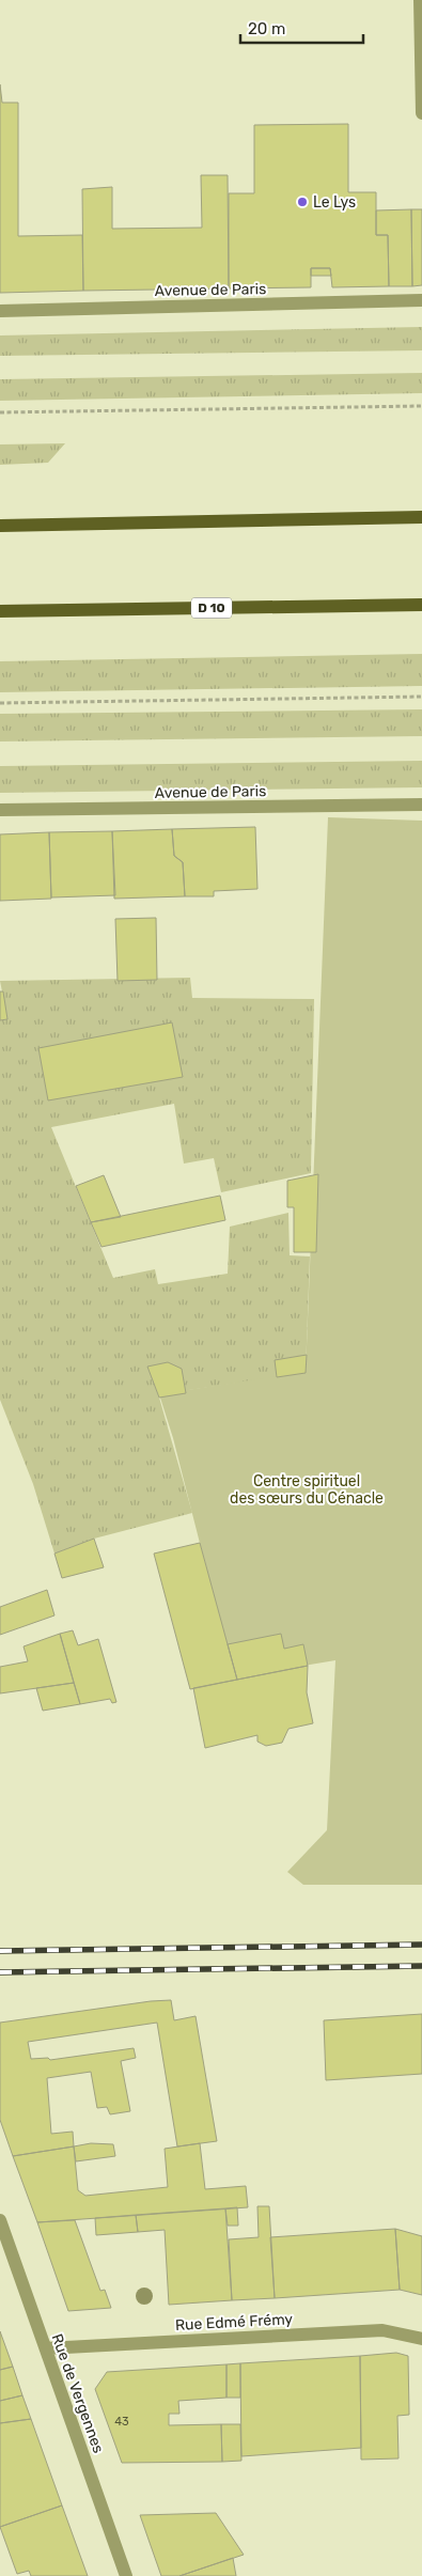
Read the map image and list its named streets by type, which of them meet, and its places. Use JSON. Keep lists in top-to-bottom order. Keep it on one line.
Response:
{"streets":{"main road":["D 10"],"street":["Avenue de Paris","Rue Edmé Frémy","Rue de Vergennes"]},"crossings":[["Rue Edmé Frémy","Rue de Vergennes"]],"parks":["Centre spirituel des sœurs du Cénacle"],"places":["Le Lys"],"house_numbers":["43"],"scale_bar":"20 m"}
